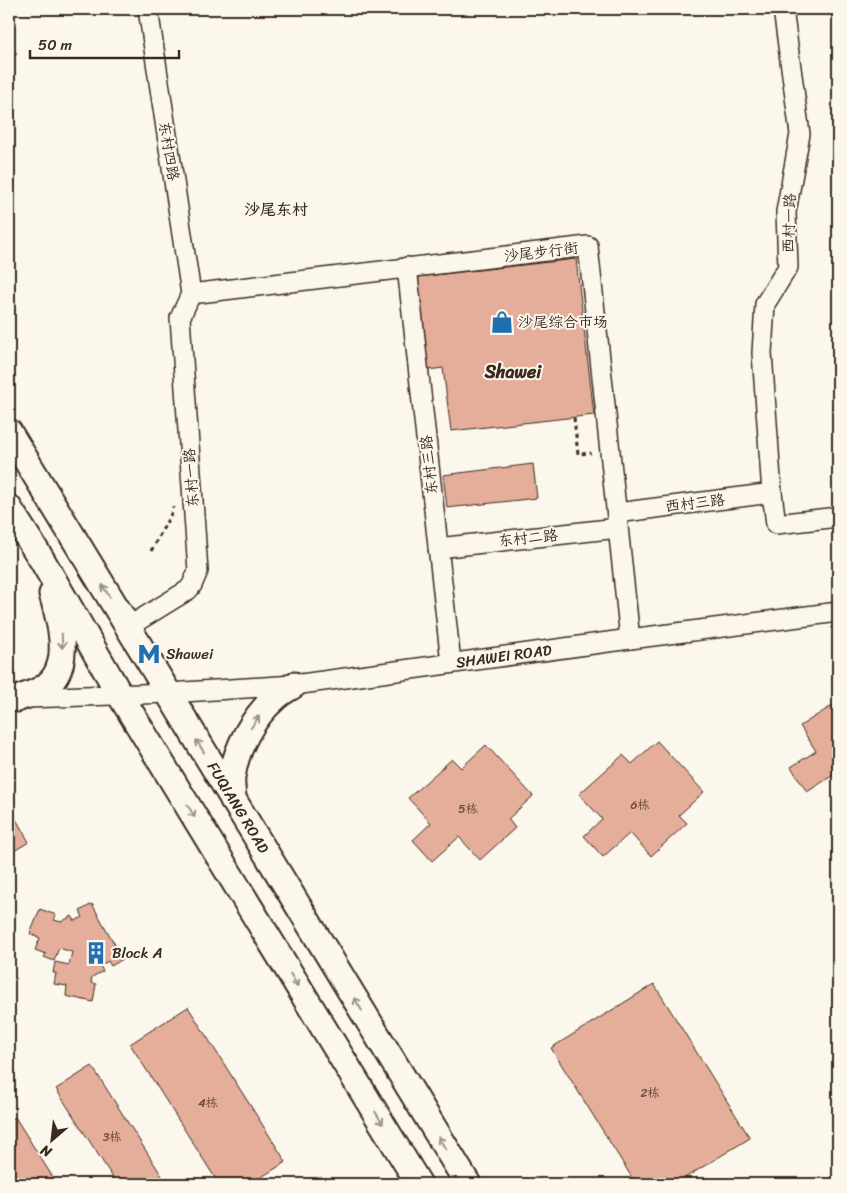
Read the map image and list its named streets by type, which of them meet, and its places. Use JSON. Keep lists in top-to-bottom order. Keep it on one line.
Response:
{"streets":{"main road":["FUQIANG ROAD"],"street":["东村四路","西村一路","沙尾步行街","东村三路","东村一路","西村三路","东村二路","SHAWEI ROAD"]},"crossings":[["东村四路","沙尾步行街"],["东村四路","东村一路"],["西村一路","西村三路"],["沙尾步行街","东村三路"],["沙尾步行街","东村一路"],["沙尾步行街","西村三路"],["沙尾步行街","东村二路"],["沙尾步行街","SHAWEI ROAD"],["东村三路","东村二路"],["东村三路","SHAWEI ROAD"],["东村一路","FUQIANG ROAD"],["西村三路","东村二路"],["SHAWEI ROAD","FUQIANG ROAD"]],"districts":["沙尾东村","Shawei"],"places":{"shop":["沙尾综合市场"],"metro station":["Shawei"],"building":["Block A"]},"house_numbers":["6栋","5栋","2栋","4栋","3栋"],"scale_bar":"50 m","north":"bottom left"}
